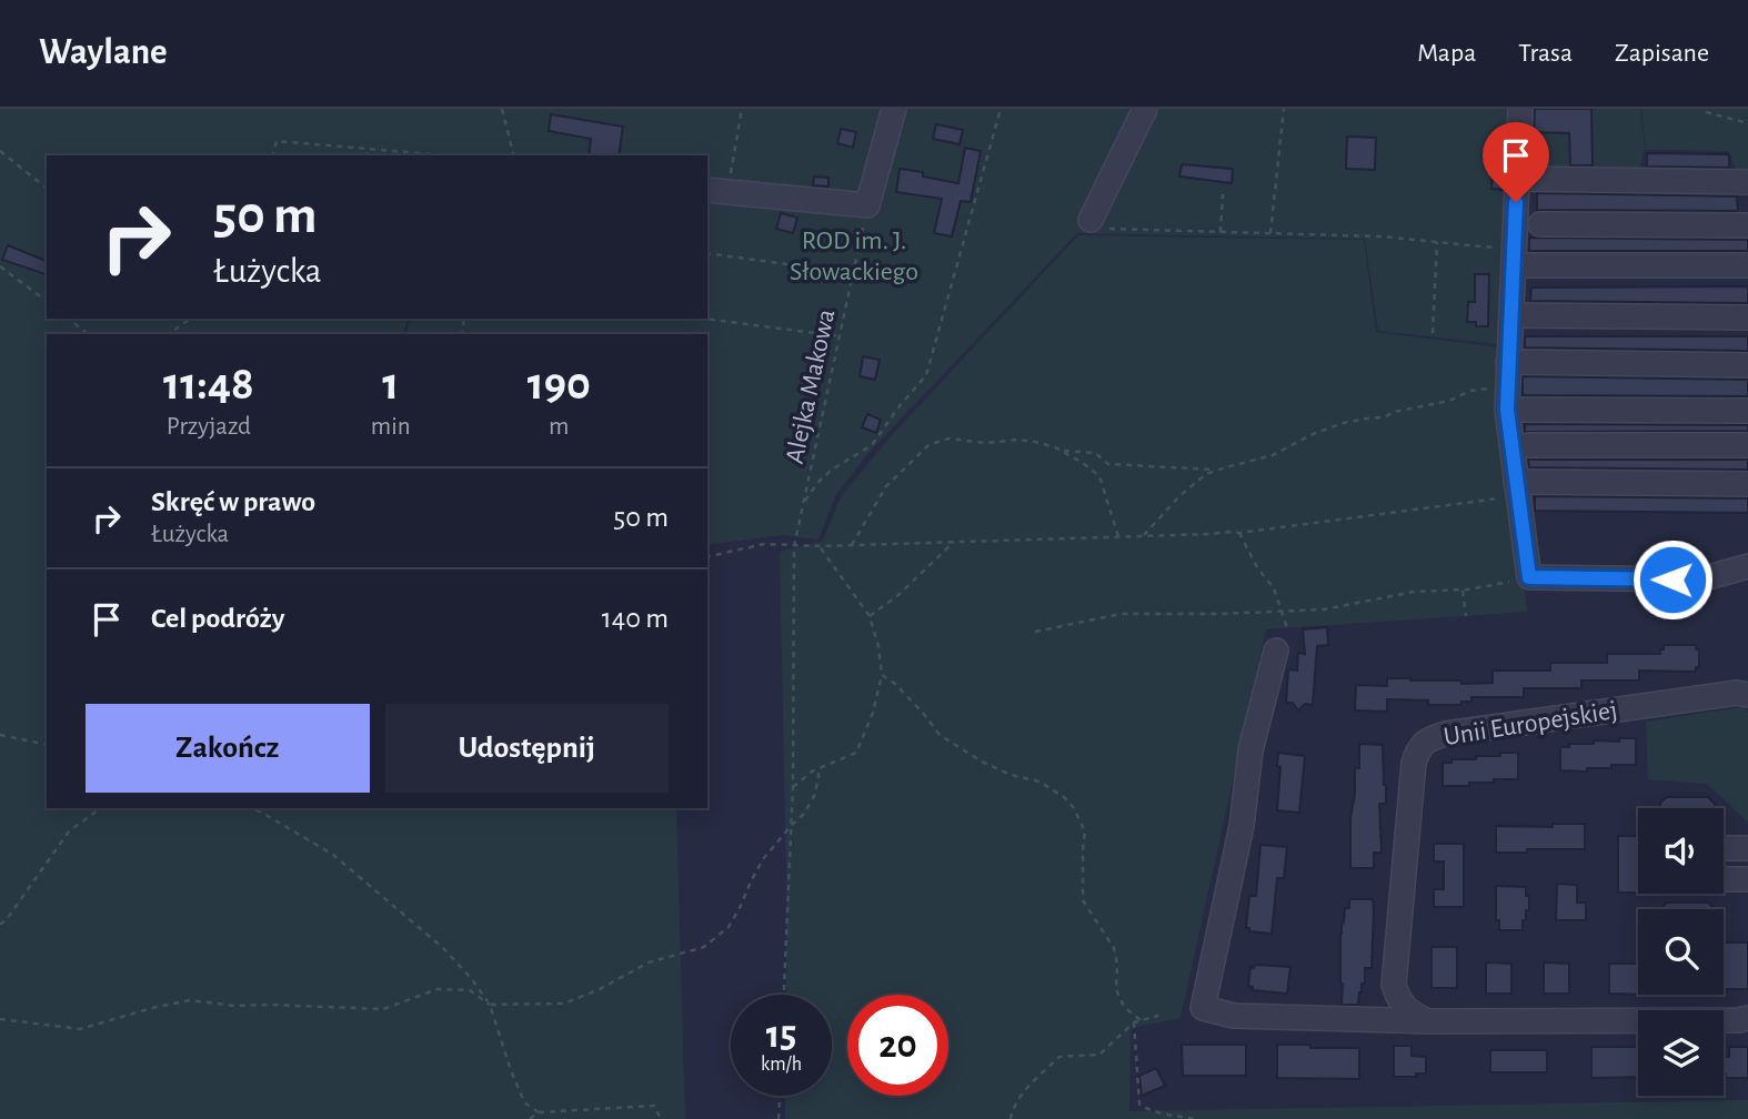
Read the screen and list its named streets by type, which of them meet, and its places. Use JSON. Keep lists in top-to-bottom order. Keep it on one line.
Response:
{"streets":{"street":["Unii Europejskiej"],"path":["Alejka Makowa"]},"parks":["ROD im. J. Słowackiego"],"page":{"header":"Waylane","nav":["Mapa","Trasa","Zapisane"],"turn":["50 m","Łużycka"],"eta":["11:48","Przyjazd","1","min","190","m"],"list":[{"name":"Skręć w prawo","note":"Łużycka","value":"50 m"},{"name":"Cel podróży","value":"140 m"}],"buttons":["Zakończ","Udostępnij"],"speed":"15 km/h","limit":"20"}}
